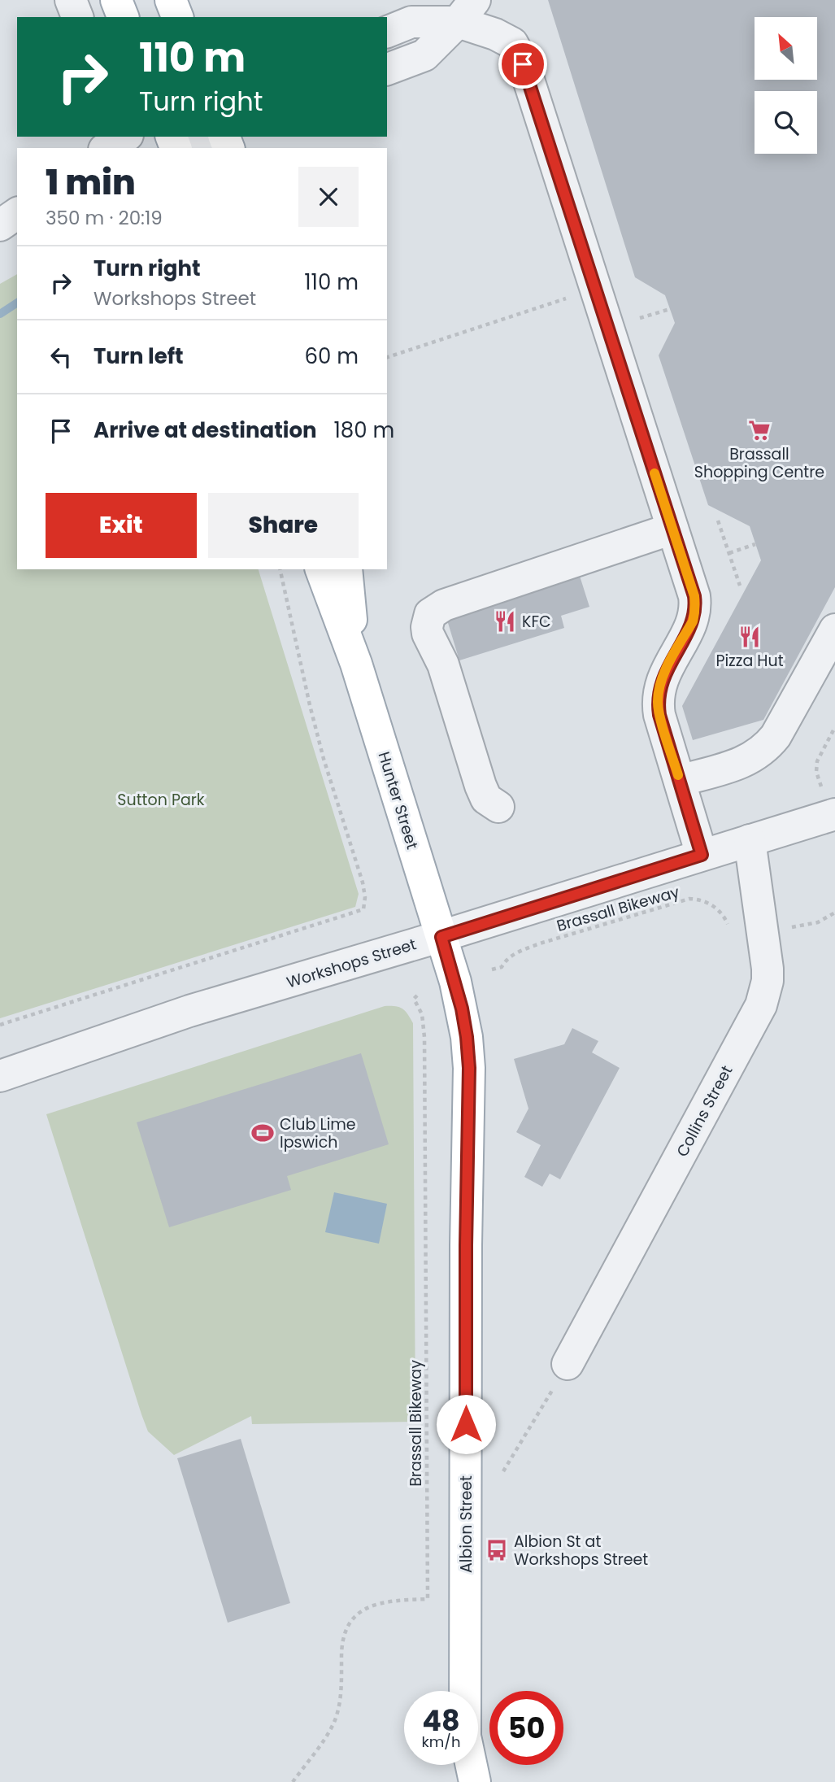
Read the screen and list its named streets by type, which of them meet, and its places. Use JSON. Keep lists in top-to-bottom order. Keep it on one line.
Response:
{"streets":{"main road":["Hunter Street","Albion Street"],"street":["Workshops Street","Collins Street"],"path":["Brassall Bikeway"]},"crossings":[["Hunter Street","Workshops Street"],["Hunter Street","Albion Street"],["Workshops Street","Collins Street"],["Workshops Street","Albion Street"]],"parks":["Sutton Park"],"places":{"supermarket":["Brassall Shopping Centre"],"restaurant":["KFC","Pizza Hut"],"sports":["Club Lime Ipswich"],"bus stop":["Albion St at Workshops Street"]},"north":"top left","page":{"turn":["110 m","Turn right"],"heading":["1 min","350 m · 20:19"],"list":[{"name":"Turn right","note":"Workshops Street","value":"110 m"},{"name":"Turn left","value":"60 m"},{"name":"Arrive at destination","value":"180 m"}],"buttons":["Exit","Share"],"speed":"48 km/h","limit":"50"}}
